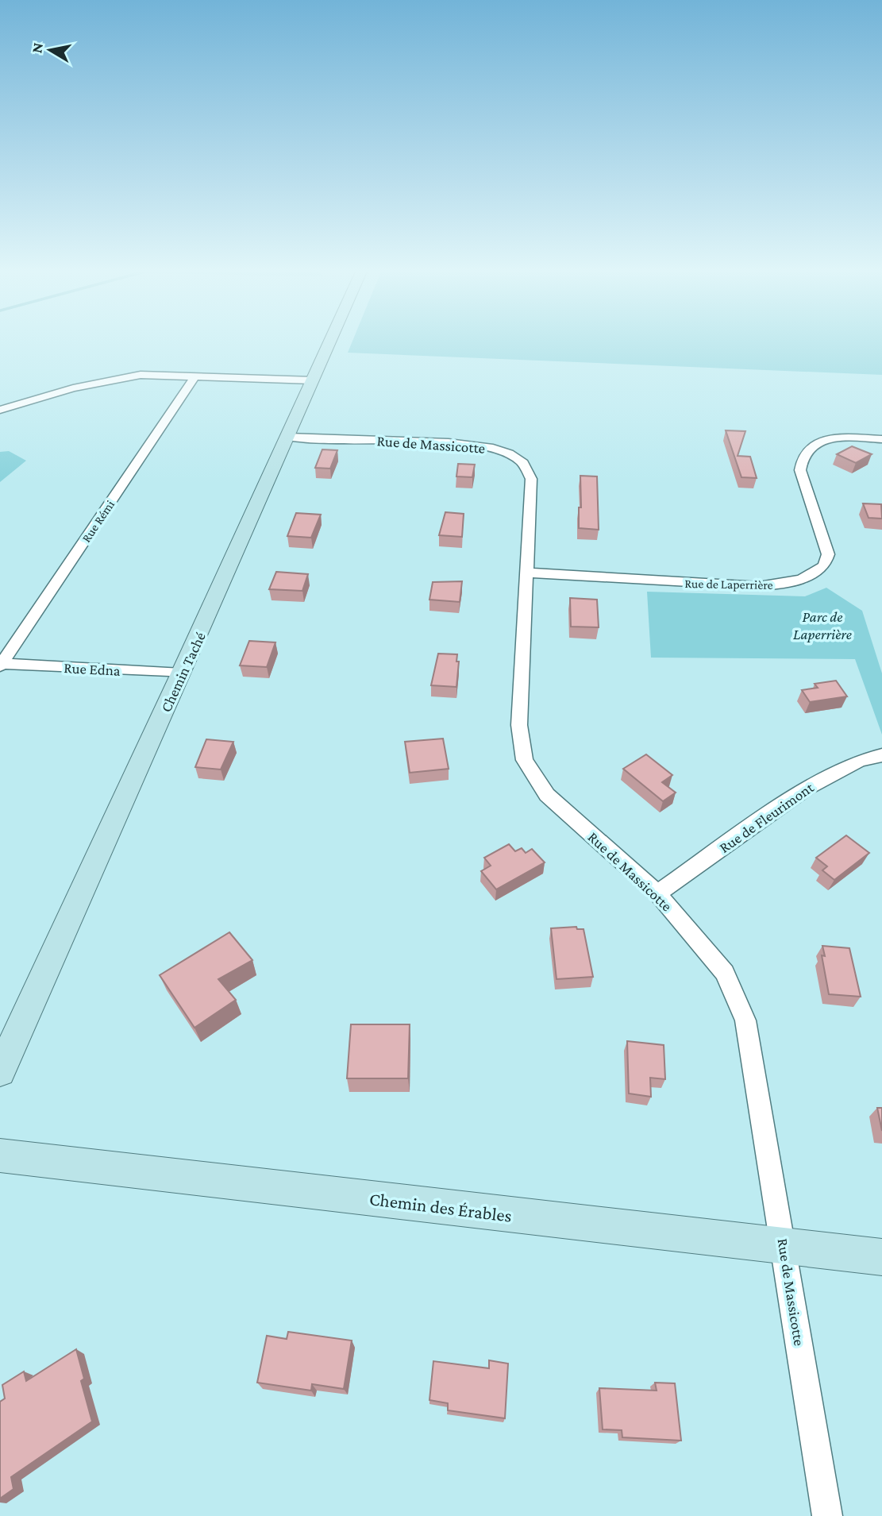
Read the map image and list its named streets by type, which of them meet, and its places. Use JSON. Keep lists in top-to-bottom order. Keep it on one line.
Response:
{"streets":{"street":["Rue de Massicotte","Rue Rémi","Rue de Laperrière","Rue Edna","Chemin Taché","Rue de Fleurimont","Chemin des Érables"]},"crossings":[["Rue de Massicotte","Rue de Laperrière"],["Rue de Massicotte","Chemin Taché"],["Rue de Massicotte","Rue de Fleurimont"],["Rue de Massicotte","Chemin des Érables"],["Rue Rémi","Rue Edna"],["Rue Edna","Chemin Taché"]],"parks":["Parc de Laperrière"],"north":"left"}
